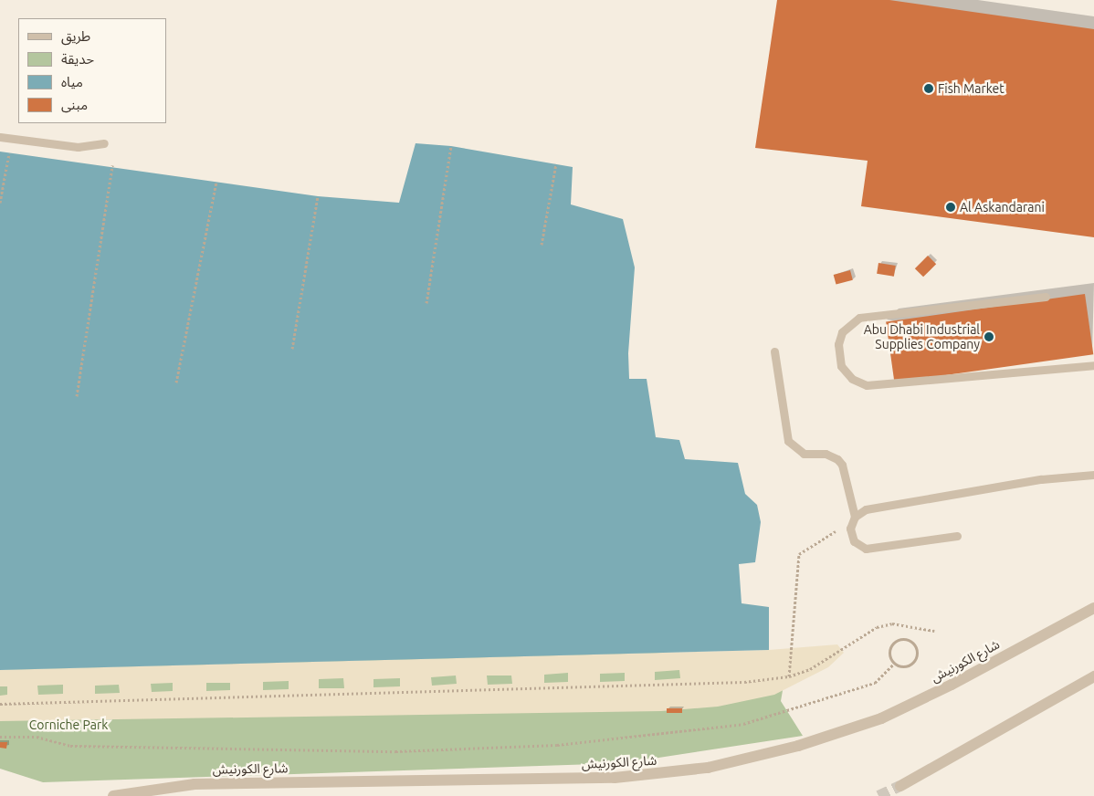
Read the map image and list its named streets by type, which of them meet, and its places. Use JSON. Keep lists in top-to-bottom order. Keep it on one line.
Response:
{"streets":{"street":["شارع الكورنيش"]},"parks":["Corniche Park"],"places":["Fish Market","Al Askandarani","Abu Dhabi Industrial Supplies Company"],"legend":["طريق","حديقة","مياه","مبنى"]}
